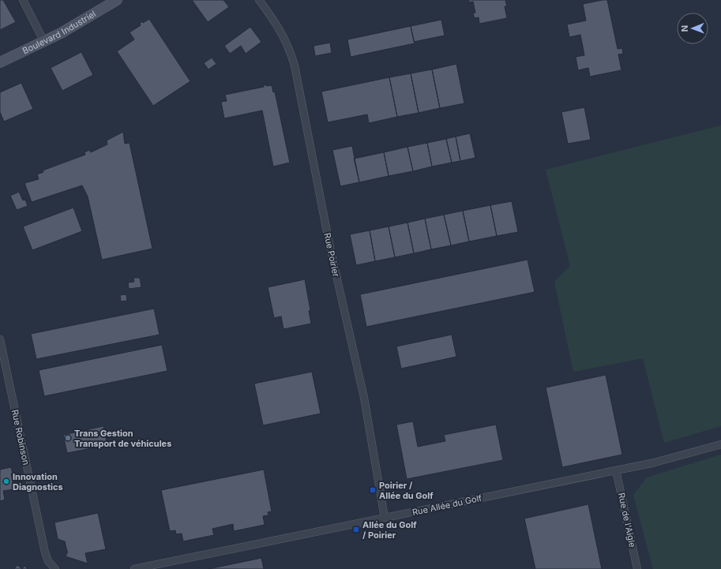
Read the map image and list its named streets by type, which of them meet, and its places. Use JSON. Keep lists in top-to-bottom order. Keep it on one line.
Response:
{"streets":{"street":["Boulevard Industriel","Rue Poirier","Rue Robinson","Rue Allée du Golf","Rue de l'Aigle"]},"crossings":[["Rue Poirier","Rue Allée du Golf"],["Rue Allée du Golf","Rue de l'Aigle"]],"places":{"other":["Trans Gestion Transport de véhicules","Innovation Diagnostics"],"transit":["Poirier / Allée du Golf","Allée du Golf / Poirier"]},"north":"left"}
